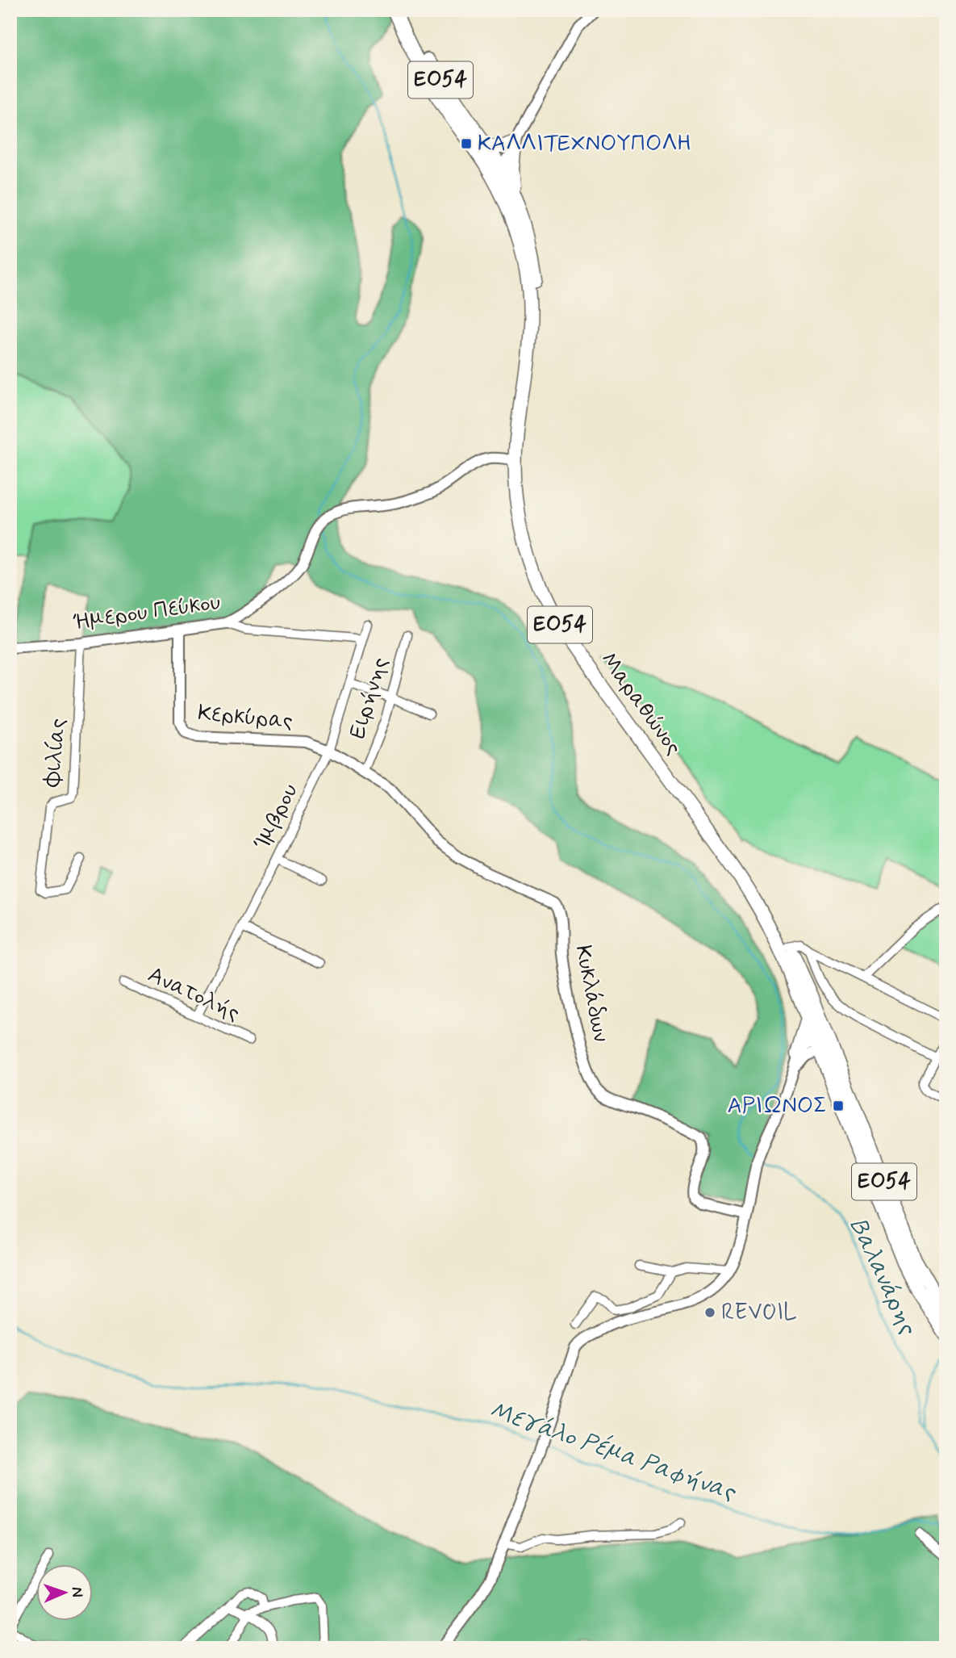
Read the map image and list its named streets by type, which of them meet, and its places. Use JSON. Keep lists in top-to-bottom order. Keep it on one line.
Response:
{"streets":{"main road":["ΕΟ54","Μαραθώνος"],"street":["Ήμερου Πεύκου","Ειρήνης","Κερκύρας","Φιλίας","Ίμβρου","Κυκλάδων","Ανατολής"]},"crossings":[["Ήμερου Πεύκου","Μαραθώνος"],["Ήμερου Πεύκου","Κερκύρας"],["Ήμερου Πεύκου","Φιλίας"],["Ειρήνης","Κερκύρας"],["Ειρήνης","Κυκλάδων"],["Κερκύρας","Ίμβρου"],["Κερκύρας","Κυκλάδων"],["Ίμβρου","Ανατολής"]],"water":["Βαλανάρης","Μεγάλο Ρέμα Ραφήνας"],"places":{"transit":["ΚΑΛΛΙΤΕΧΝΟΥΠΟΛΗ","ΑΡΙΩΝΟΣ"],"other":["REVOIL"]},"north":"right"}
